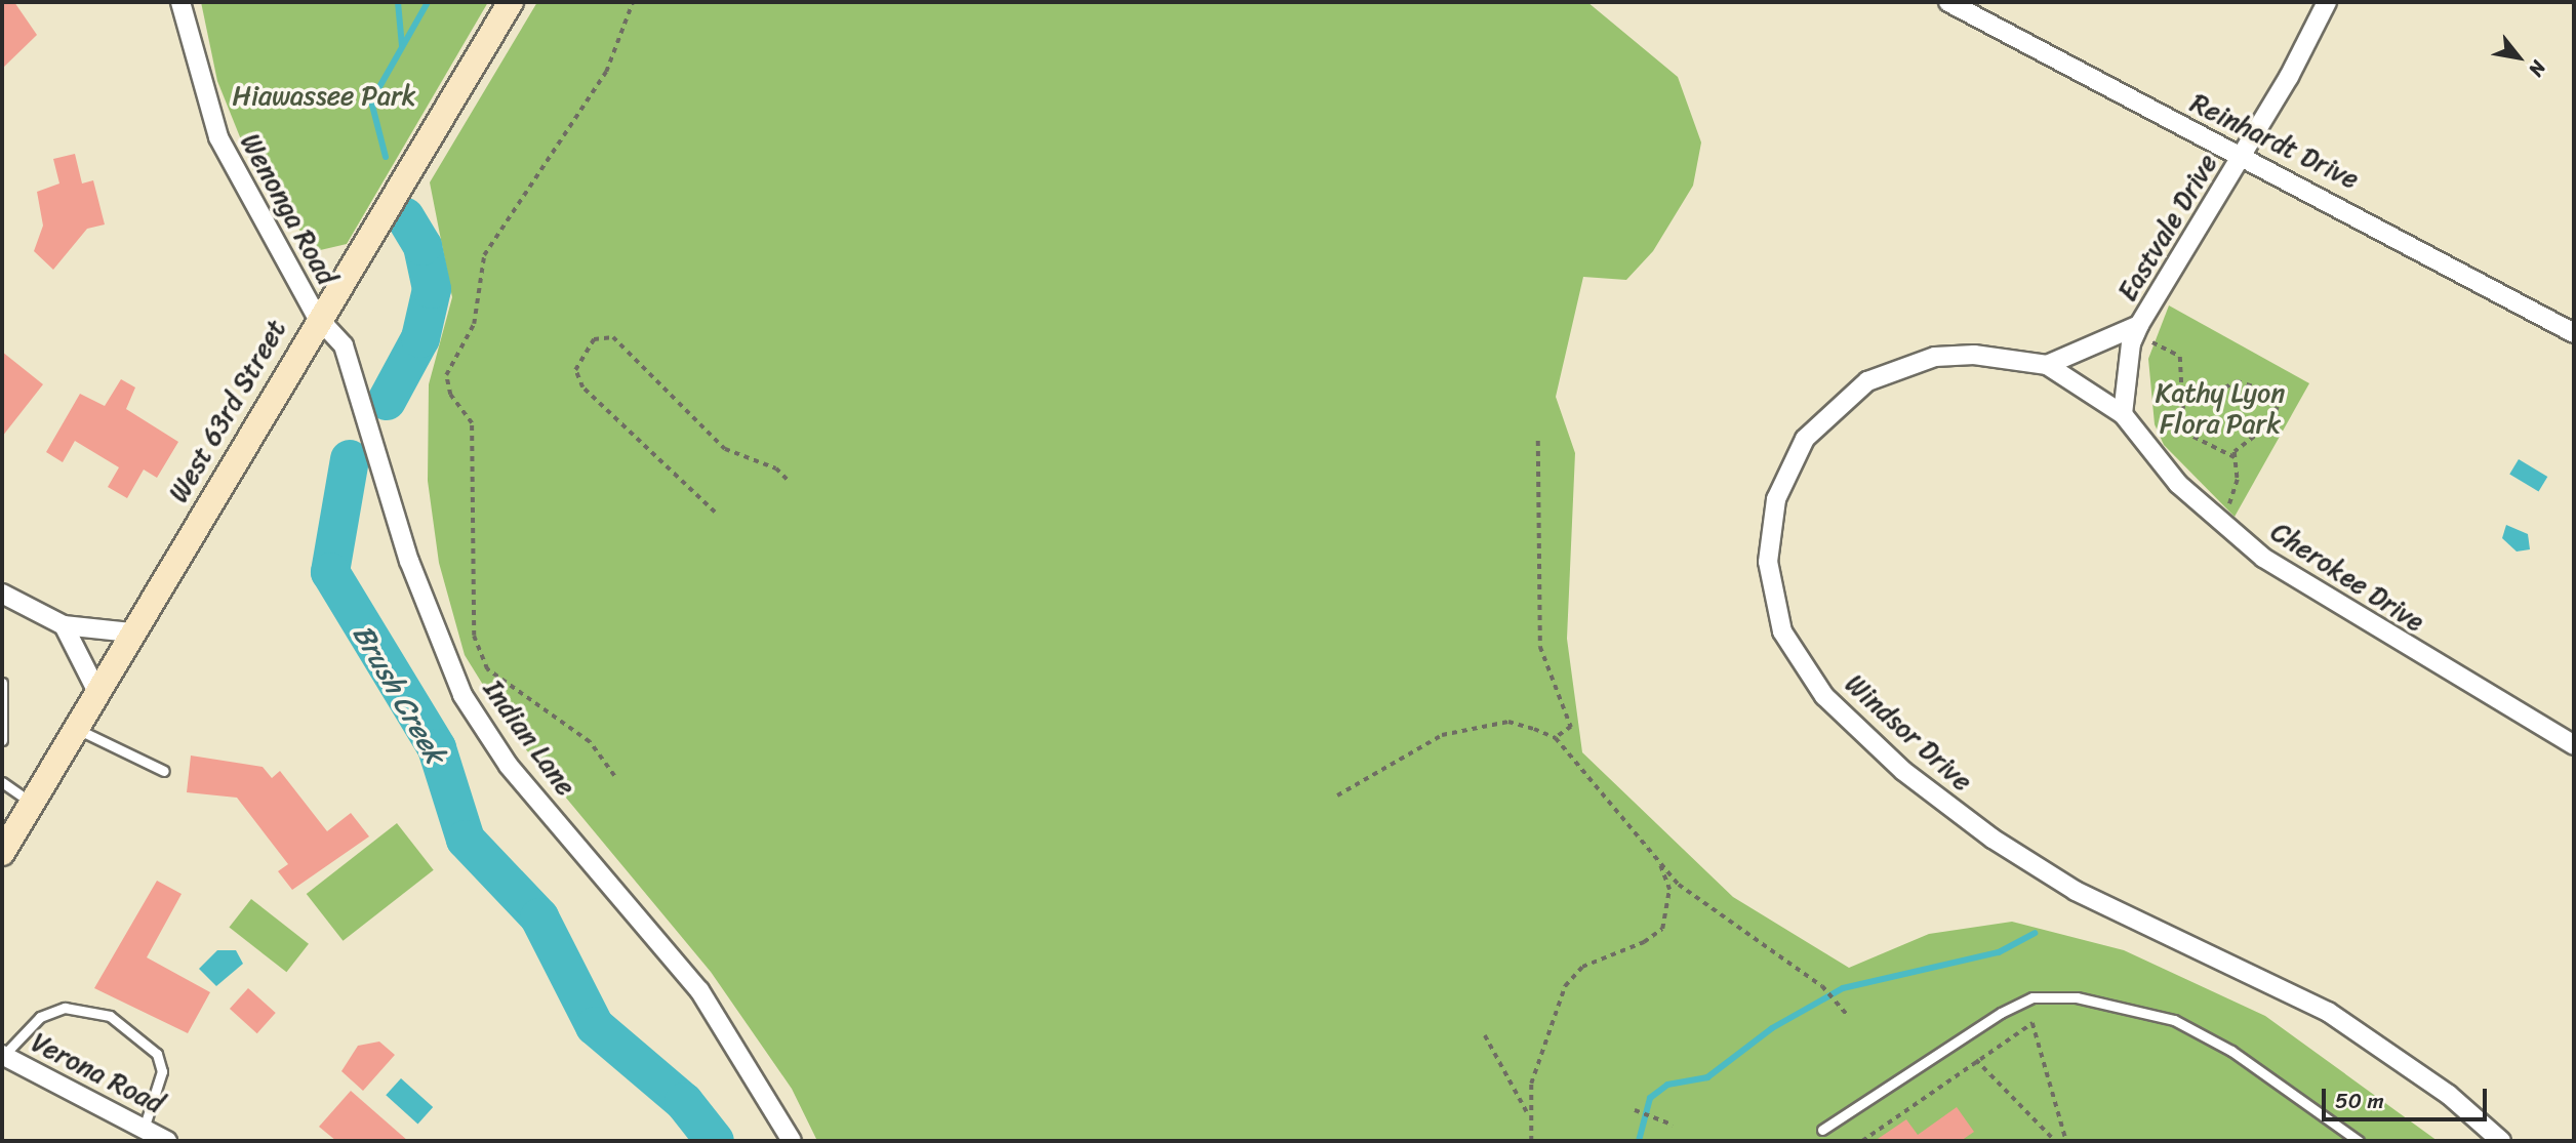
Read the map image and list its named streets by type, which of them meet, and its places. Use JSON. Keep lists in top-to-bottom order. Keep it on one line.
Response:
{"streets":{"main road":["West 63rd Street"],"street":["Reinhardt Drive","Wenonga Road","Eastvale Drive","Cherokee Drive","Windsor Drive","Indian Lane","Verona Road"]},"crossings":[["Reinhardt Drive","Eastvale Drive"],["Wenonga Road","West 63rd Street"],["Wenonga Road","Indian Lane"],["Eastvale Drive","Cherokee Drive"],["Eastvale Drive","Windsor Drive"],["West 63rd Street","Indian Lane"],["Cherokee Drive","Windsor Drive"]],"water":["Brush Creek"],"parks":["Hiawassee Park","Kathy Lyon Flora Park"],"scale_bar":"50 m","north":"bottom right"}
